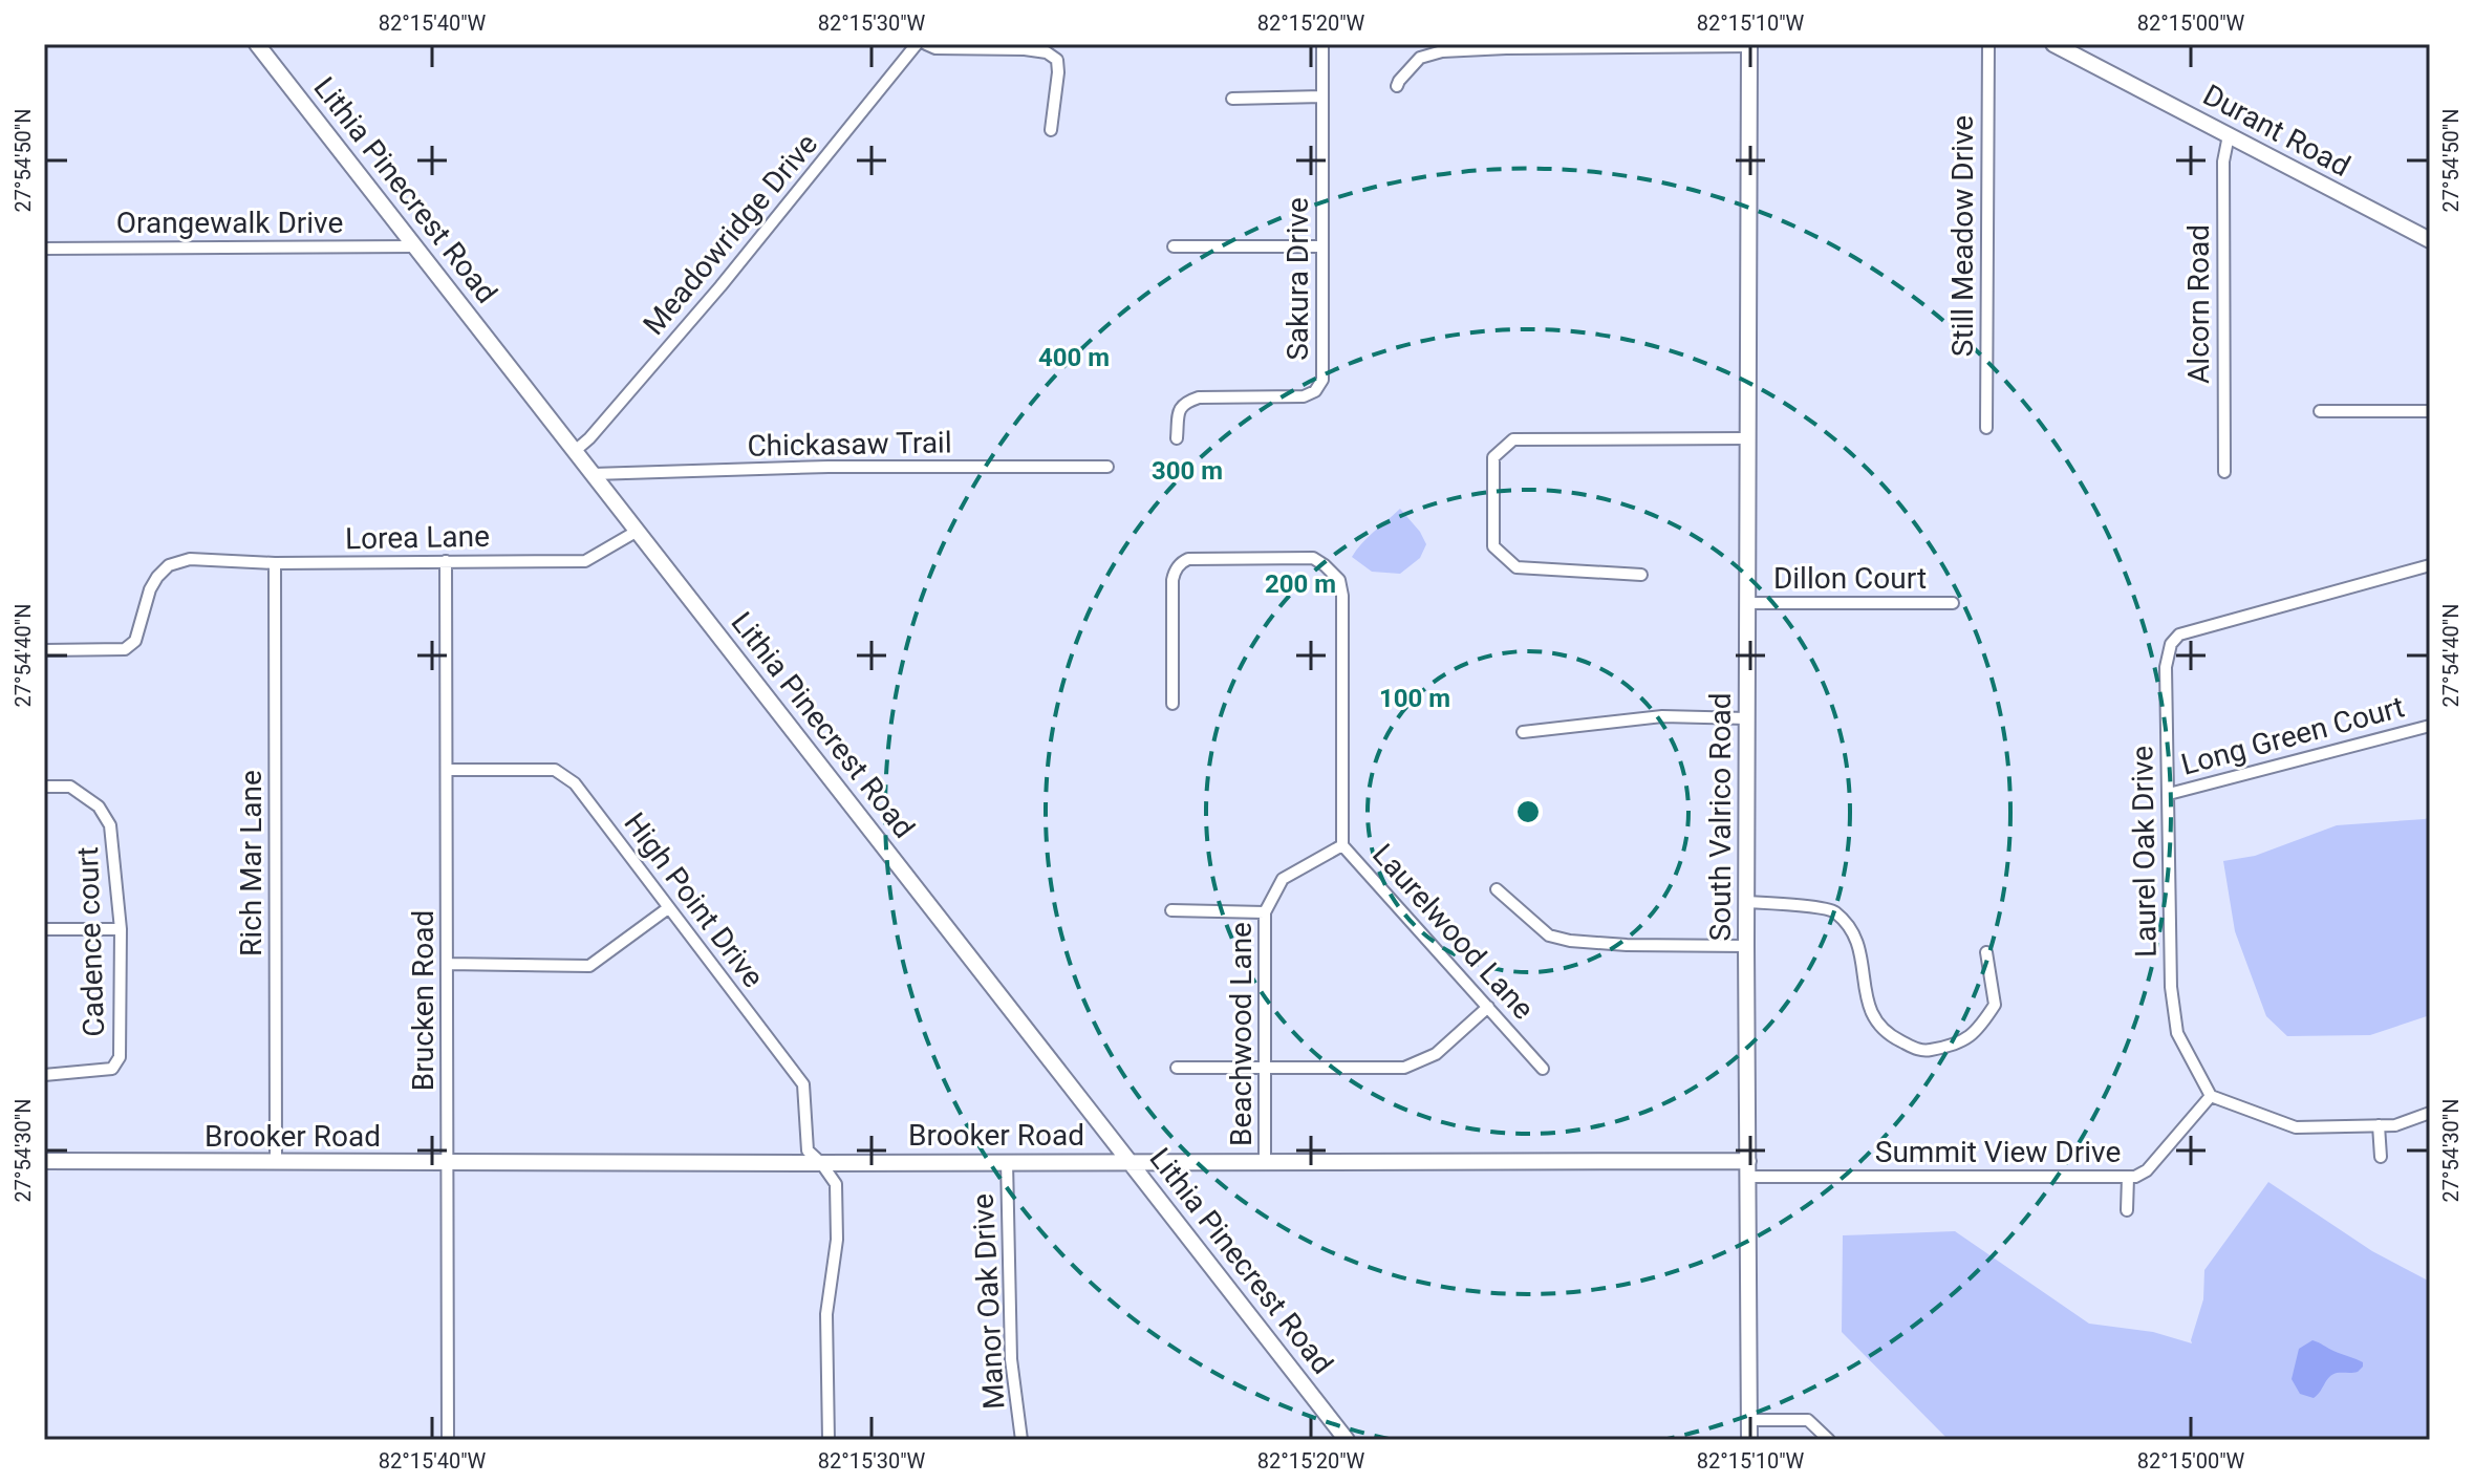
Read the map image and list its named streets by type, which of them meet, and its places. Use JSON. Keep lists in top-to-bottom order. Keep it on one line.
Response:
{"streets":{"street":["Durant Road","Lithia Pinecrest Road","Orangewalk Drive","Meadowridge Drive","Still Meadow Drive","Sakura Drive","Alcorn Road","Chickasaw Trail","Lorea Lane","Dillon Court","Long Green Court","South Valrico Road","Laurel Oak Drive","Rich Mar Lane","High Point Drive","Laurelwood Lane","Cadence court","Brucken Road","Beachwood Lane","Brooker Road","Summit View Drive","Manor Oak Drive"]},"crossings":[["Durant Road","Alcorn Road"],["Lithia Pinecrest Road","Orangewalk Drive"],["Lithia Pinecrest Road","Meadowridge Drive"],["Lithia Pinecrest Road","Chickasaw Trail"],["Lithia Pinecrest Road","Lorea Lane"],["Lithia Pinecrest Road","Brooker Road"],["Lorea Lane","Rich Mar Lane"],["Lorea Lane","Brucken Road"],["Dillon Court","South Valrico Road"],["Long Green Court","Laurel Oak Drive"],["South Valrico Road","Brooker Road"],["South Valrico Road","Summit View Drive"],["Laurel Oak Drive","Summit View Drive"],["Rich Mar Lane","Brooker Road"],["High Point Drive","Brucken Road"],["High Point Drive","Brooker Road"],["Laurelwood Lane","Beachwood Lane"],["Brucken Road","Brooker Road"],["Beachwood Lane","Brooker Road"],["Brooker Road","Summit View Drive"],["Brooker Road","Manor Oak Drive"]],"coordinates":["82°15'40\"W","82°15'30\"W","82°15'20\"W","82°15'10\"W","82°15'00\"W","27°54'50\"N","27°54'40\"N","27°54'30\"N"],"rings":["400 m","300 m","200 m","100 m"]}
